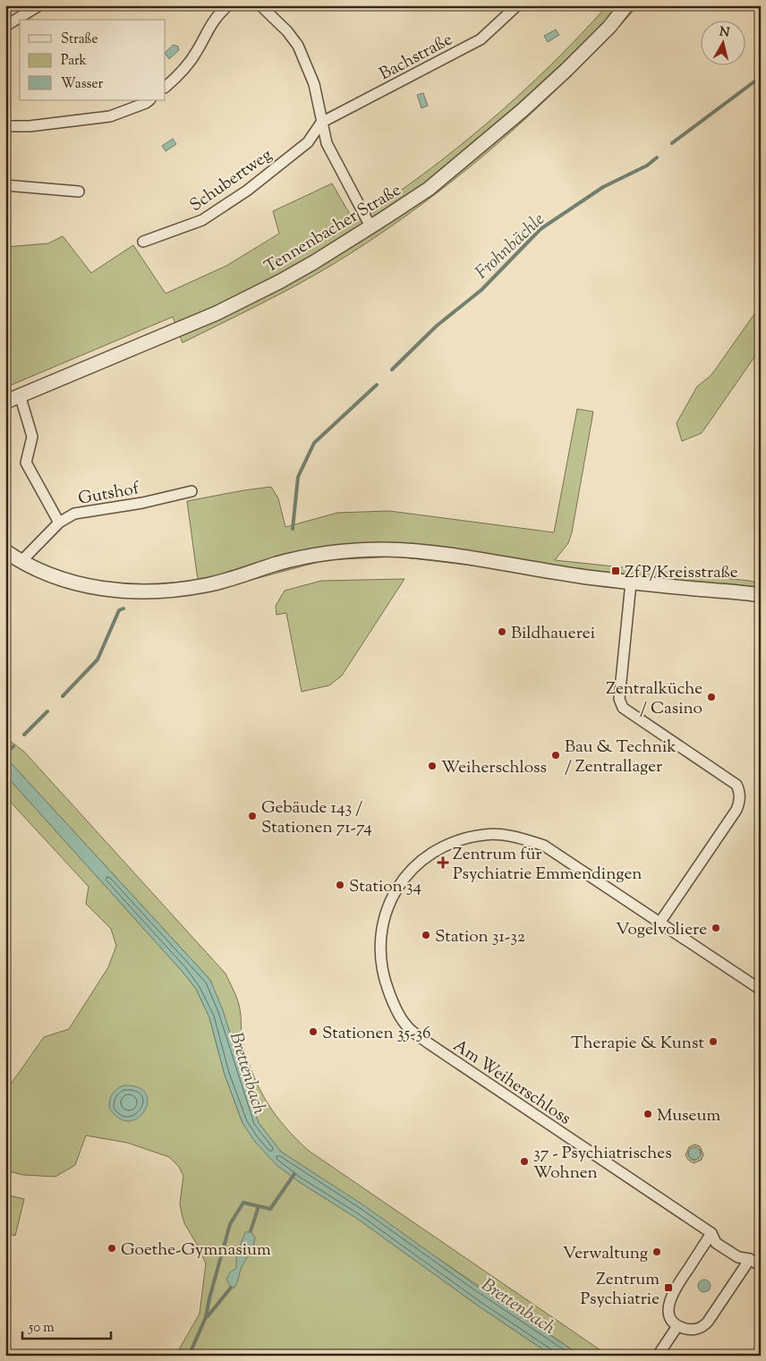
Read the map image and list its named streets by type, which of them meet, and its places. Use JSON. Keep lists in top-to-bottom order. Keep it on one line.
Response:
{"streets":{"street":["Bachstraße","Schubertweg","Tennenbacher Straße","Gutshof","Am Weiherschloss"]},"crossings":[["Bachstraße","Schubertweg"]],"water":["Frohnbächle","Brettenbach"],"places":{"transit":["ZfP/Kreisstraße","Zentrum Psychiatrie"],"other":["Bildhauerei","Zentralküche / Casino","Bau & Technik / Zentrallager","Weiherschloss","Gebäude 143 / Stationen 71-74","Station 34","Vogelvoliere","Station 31-32","Stationen 35-36","Therapie & Kunst","Museum","37 - Psychiatrisches Wohnen","Goethe-Gymnasium","Verwaltung"],"health":["Zentrum für Psychiatrie Emmendingen"]},"legend":["Straße","Park","Wasser"],"scale_bar":"50 m","north":"top"}
